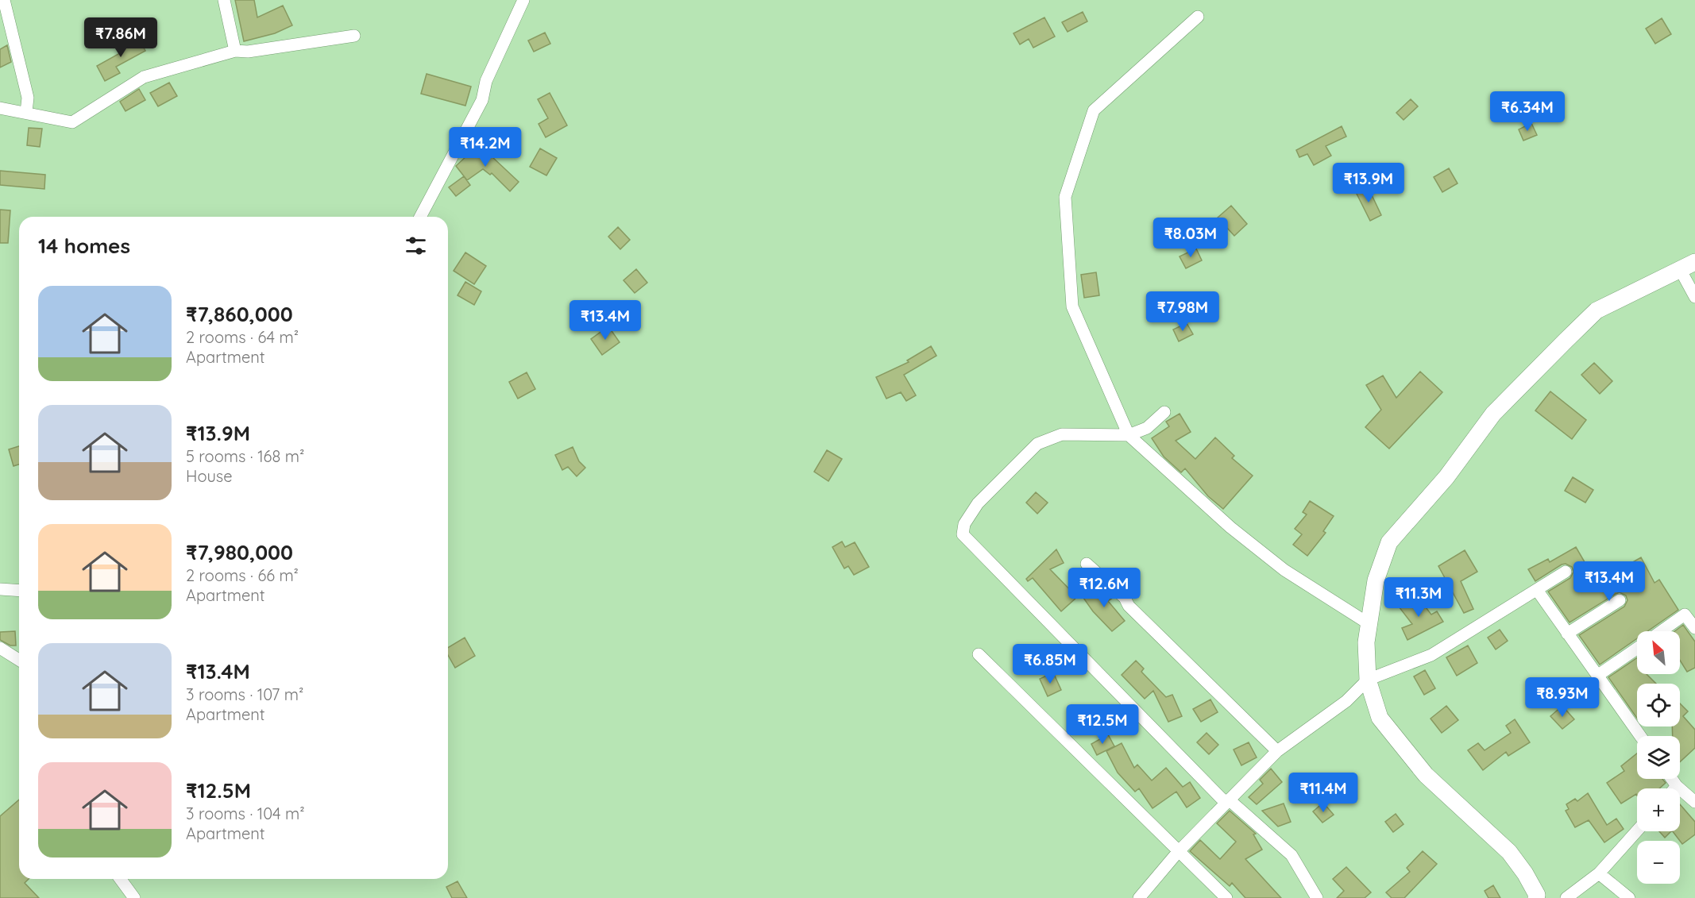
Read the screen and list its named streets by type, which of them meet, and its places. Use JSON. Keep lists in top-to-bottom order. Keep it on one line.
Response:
{"north":"top left","page":{"price":["₹7.86M","₹6.34M","₹14.2M","₹13.9M","₹8.03M","₹7.98M","₹13.4M","₹13.4M","₹12.6M","₹11.3M","₹6.85M","₹8.93M","₹12.5M","₹11.4M"],"heading":"14 homes","list":[{"name":"₹7,860,000","note":"2 rooms · 64 m² · Apartment"},{"name":"₹13.9M","note":"5 rooms · 168 m² · House"},{"name":"₹7,980,000","note":"2 rooms · 66 m² · Apartment"},{"name":"₹13.4M","note":"3 rooms · 107 m² · Apartment"},{"name":"₹12.5M","note":"3 rooms · 104 m² · Apartment"}],"map_buttons":["+","−"]}}
